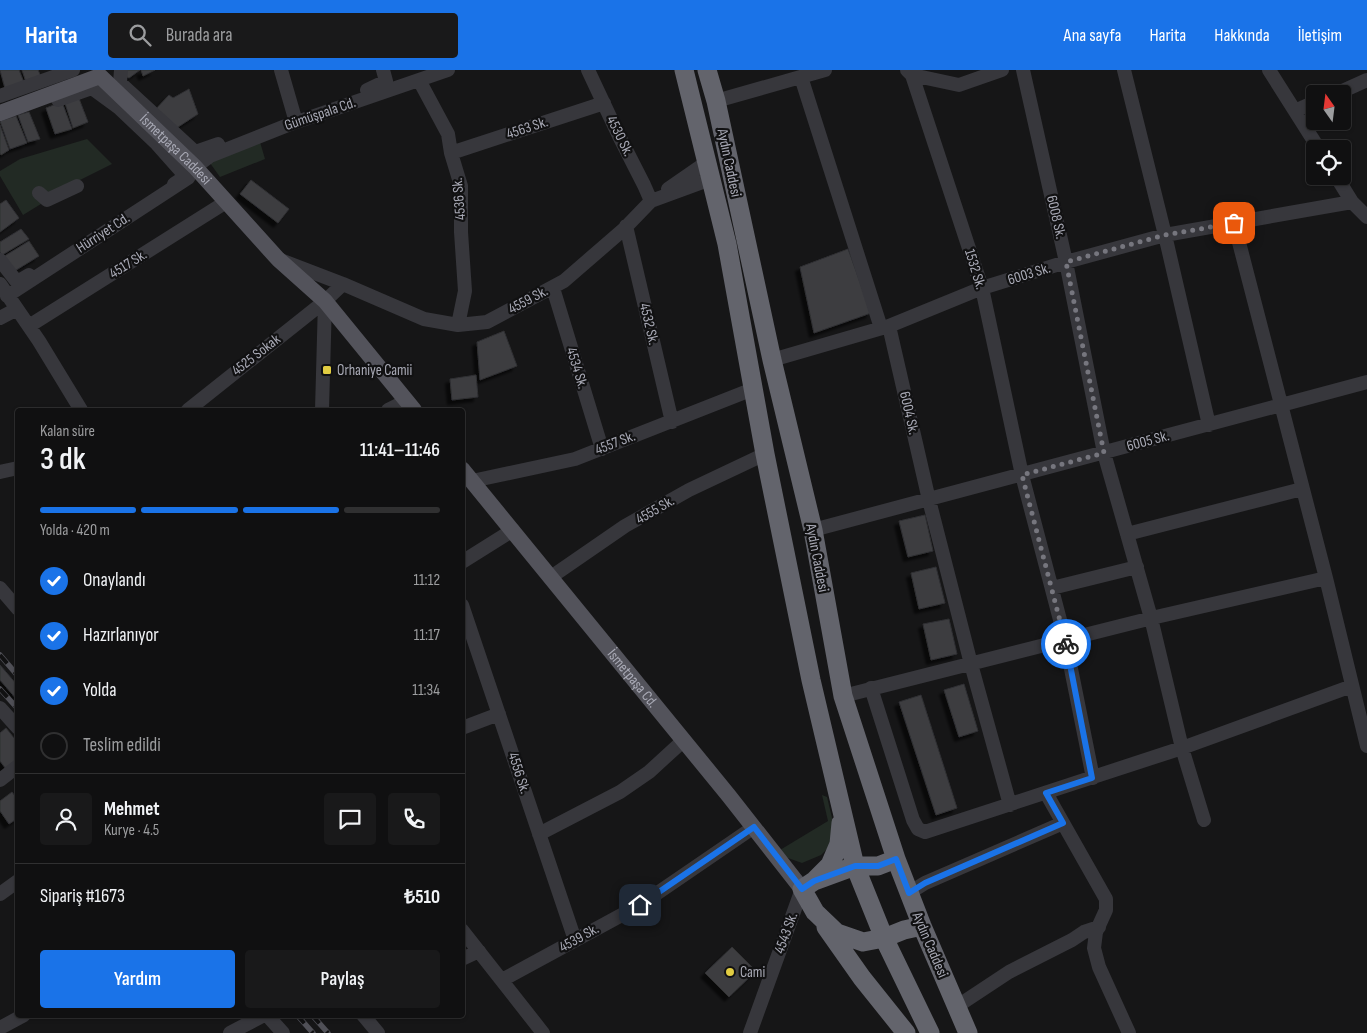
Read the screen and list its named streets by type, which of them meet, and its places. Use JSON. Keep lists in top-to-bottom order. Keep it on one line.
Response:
{"streets":{"highway":["Aydın Caddesi"],"main road":["İsmetpaşa Caddesi","İsmetpaşa Cd."],"street":["Gümüşpala Cd.","4563 Sk.","4530 Sk.","4536 Sk.","6008 Sk.","Hürriyet Cd.","4517 Sk.","1532 Sk.","6003 Sk.","4559 Sk.","4532 Sk.","4525 Sokak","4534 Sk.","6004 Sk.","6005 Sk.","4557 Sk.","4555 Sk.","4556 Sk.","4543 Sk.","4539 Sk."]},"crossings":[["Gümüşpala Cd.","İsmetpaşa Caddesi"],["Gümüşpala Cd.","4536 Sk."],["Gümüşpala Cd.","Hürriyet Cd."],["4563 Sk.","4530 Sk."],["4563 Sk.","4536 Sk."],["4530 Sk.","4559 Sk."],["İsmetpaşa Caddesi","Hürriyet Cd."],["İsmetpaşa Caddesi","4517 Sk."],["İsmetpaşa Caddesi","4559 Sk."],["İsmetpaşa Caddesi","4525 Sokak"],["Aydın Caddesi","6003 Sk."],["Aydın Caddesi","4559 Sk."],["Aydın Caddesi","6005 Sk."],["Aydın Caddesi","4557 Sk."],["Aydın Caddesi","4555 Sk."],["4536 Sk.","4559 Sk."],["6008 Sk.","6003 Sk."],["6008 Sk.","6005 Sk."],["1532 Sk.","6003 Sk."],["1532 Sk.","6005 Sk."],["6003 Sk.","6004 Sk."],["4559 Sk.","4532 Sk."],["4559 Sk.","4534 Sk."],["4532 Sk.","4557 Sk."],["4534 Sk.","4557 Sk."],["6004 Sk.","6005 Sk."],["4557 Sk.","İsmetpaşa Cd."],["4555 Sk.","İsmetpaşa Cd."],["İsmetpaşa Cd.","4543 Sk."],["İsmetpaşa Cd.","4539 Sk."],["4556 Sk.","4539 Sk."]],"places":{"transit":["Orhaniye Camii"],"other":["Cami"]},"north":"top","page":{"header":"Harita","search":"Burada ara","nav":["Ana sayfa","Harita","Hakkında","İletişim"],"heading":["3 dk","Kalan süre","11:41–11:46"],"panel":["Mehmet","Kurye · 4.5","Sipariş #1673","₺510"],"bar":"Yolda · 420 m","list":[["Onaylandı","11:12"],["Hazırlanıyor","11:17"],["Yolda","11:34"],"Teslim edildi"],"buttons":["Yardım","Paylaş"]}}
